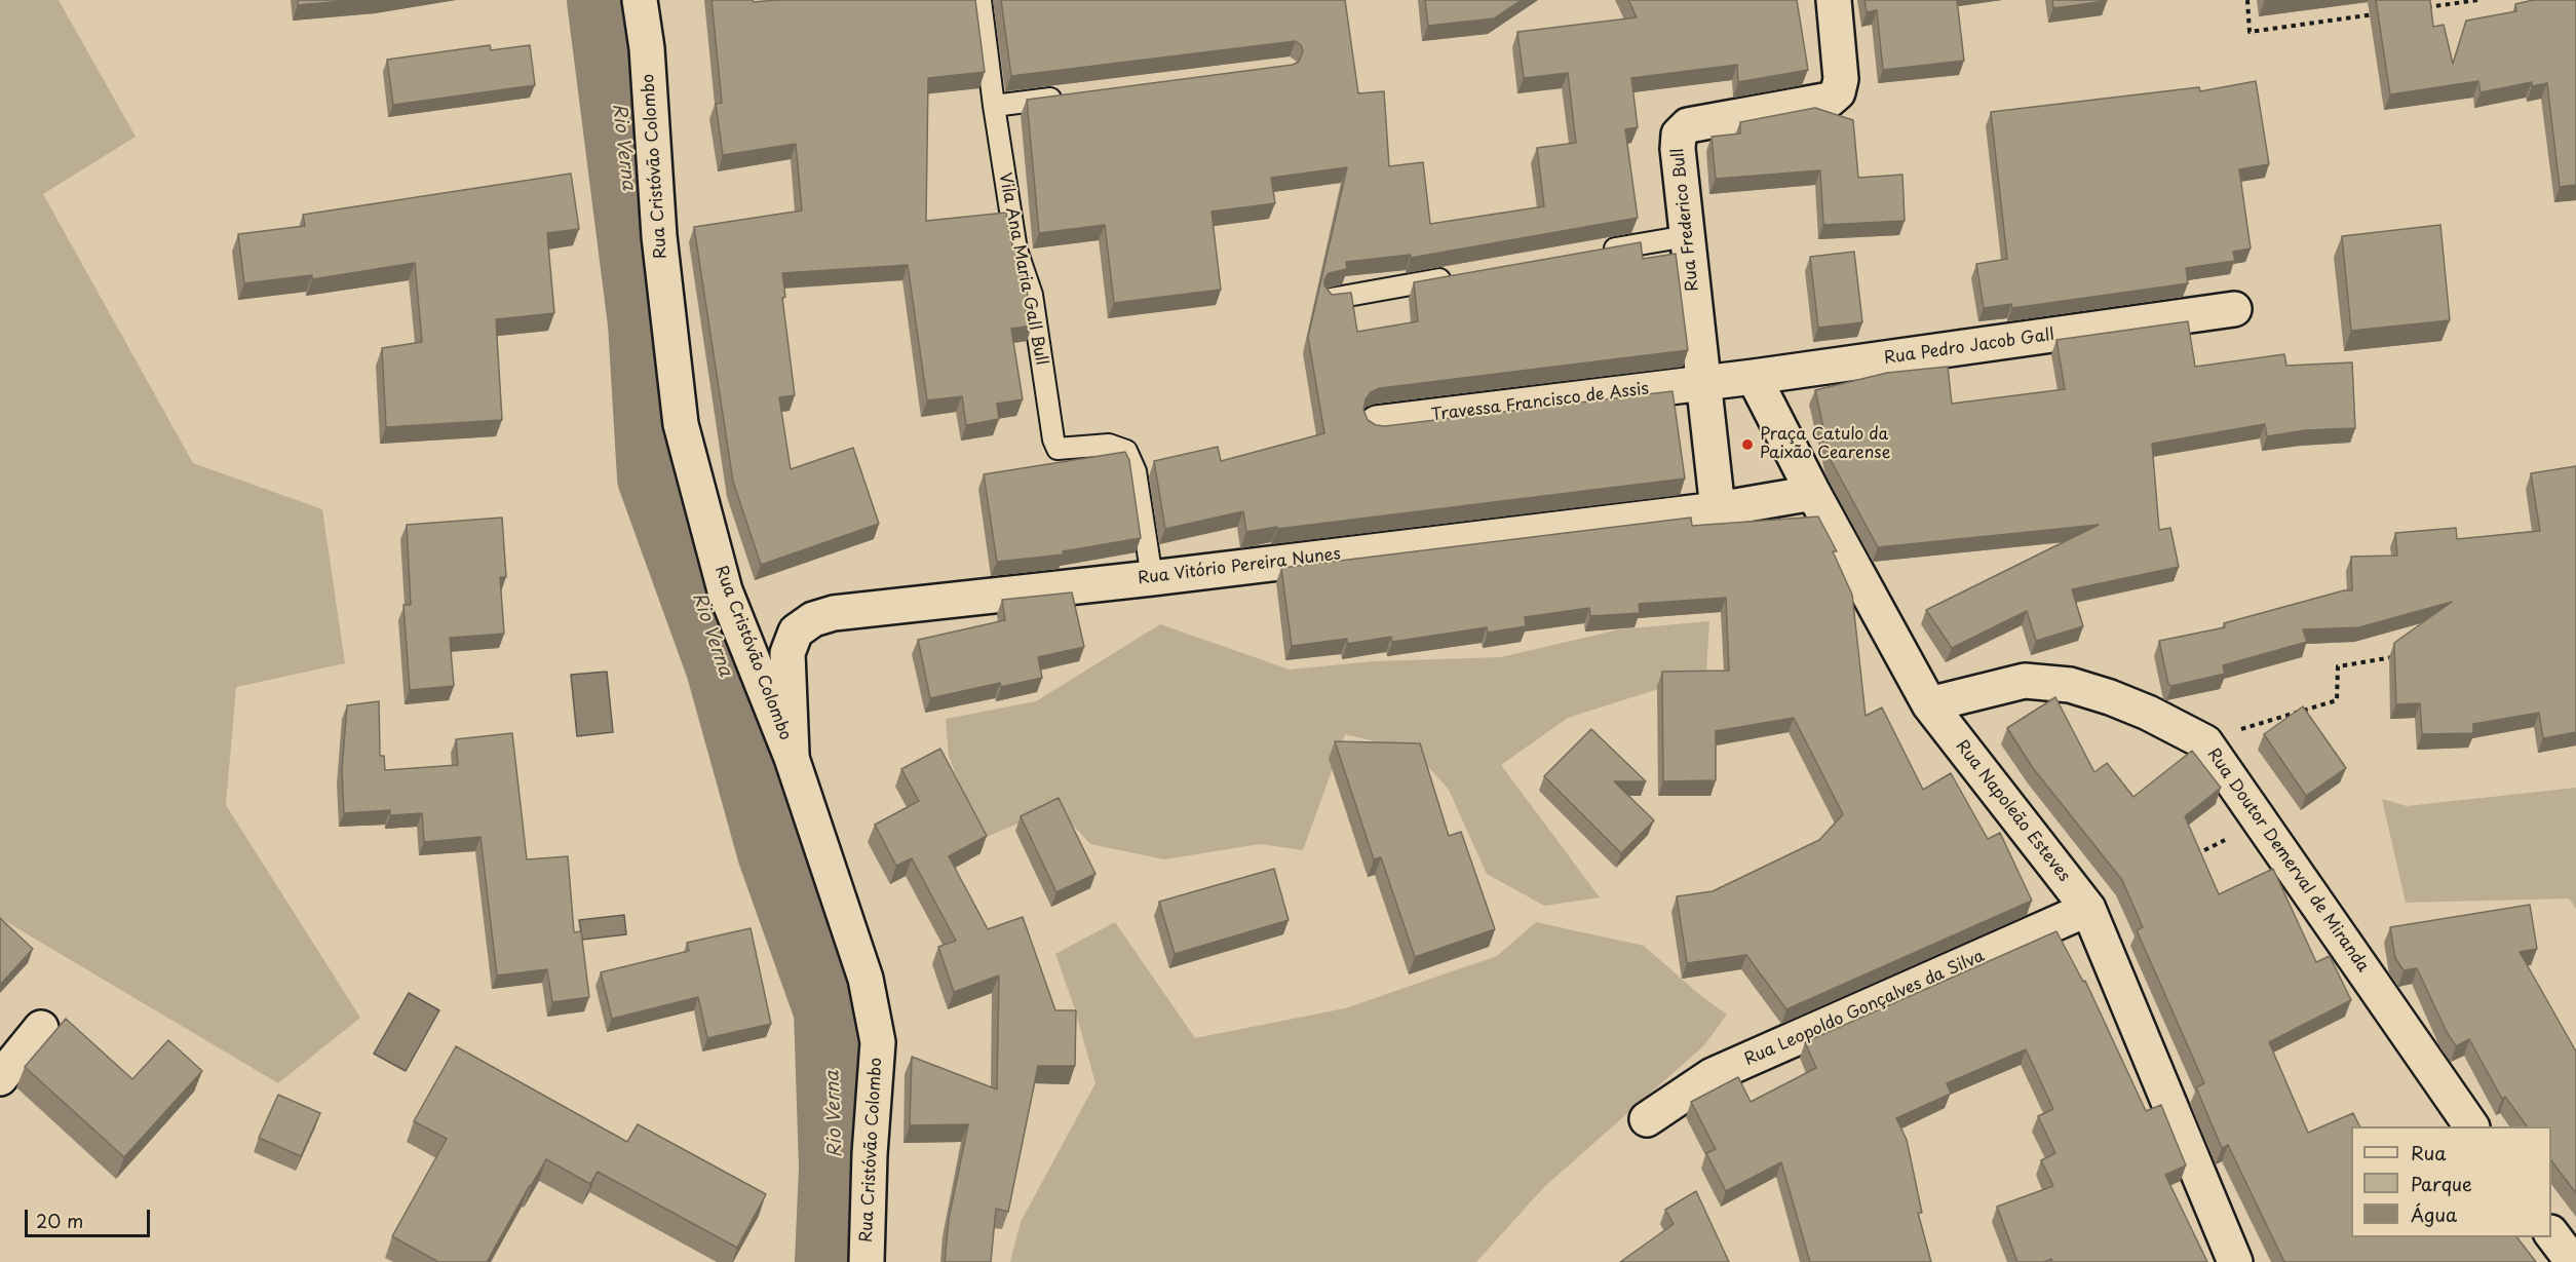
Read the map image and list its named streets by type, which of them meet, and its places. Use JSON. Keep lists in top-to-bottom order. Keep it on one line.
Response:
{"streets":{"street":["Rua Cristóvão Colombo","Rua Frederico Bull","Rua Pedro Jacob Gall","Travessa Francisco de Assis","Rua Vitório Pereira Nunes","Rua Napoleão Esteves","Rua Doutor Demerval de Miranda","Rua Leopoldo Gonçalves da Silva"],"lane":["Vila Ana Maria Gall Bull"]},"crossings":[["Rua Cristóvão Colombo","Rua Vitório Pereira Nunes"],["Rua Frederico Bull","Rua Pedro Jacob Gall"],["Rua Frederico Bull","Travessa Francisco de Assis"],["Vila Ana Maria Gall Bull","Rua Vitório Pereira Nunes"],["Rua Pedro Jacob Gall","Travessa Francisco de Assis"],["Rua Pedro Jacob Gall","Rua Napoleão Esteves"],["Rua Vitório Pereira Nunes","Rua Napoleão Esteves"],["Rua Napoleão Esteves","Rua Doutor Demerval de Miranda"],["Rua Napoleão Esteves","Rua Leopoldo Gonçalves da Silva"]],"water":["Rio Verna"],"places":["Praça Catulo da Paixão Cearense"],"legend":["Rua","Parque","Água"],"scale_bar":"20 m"}
